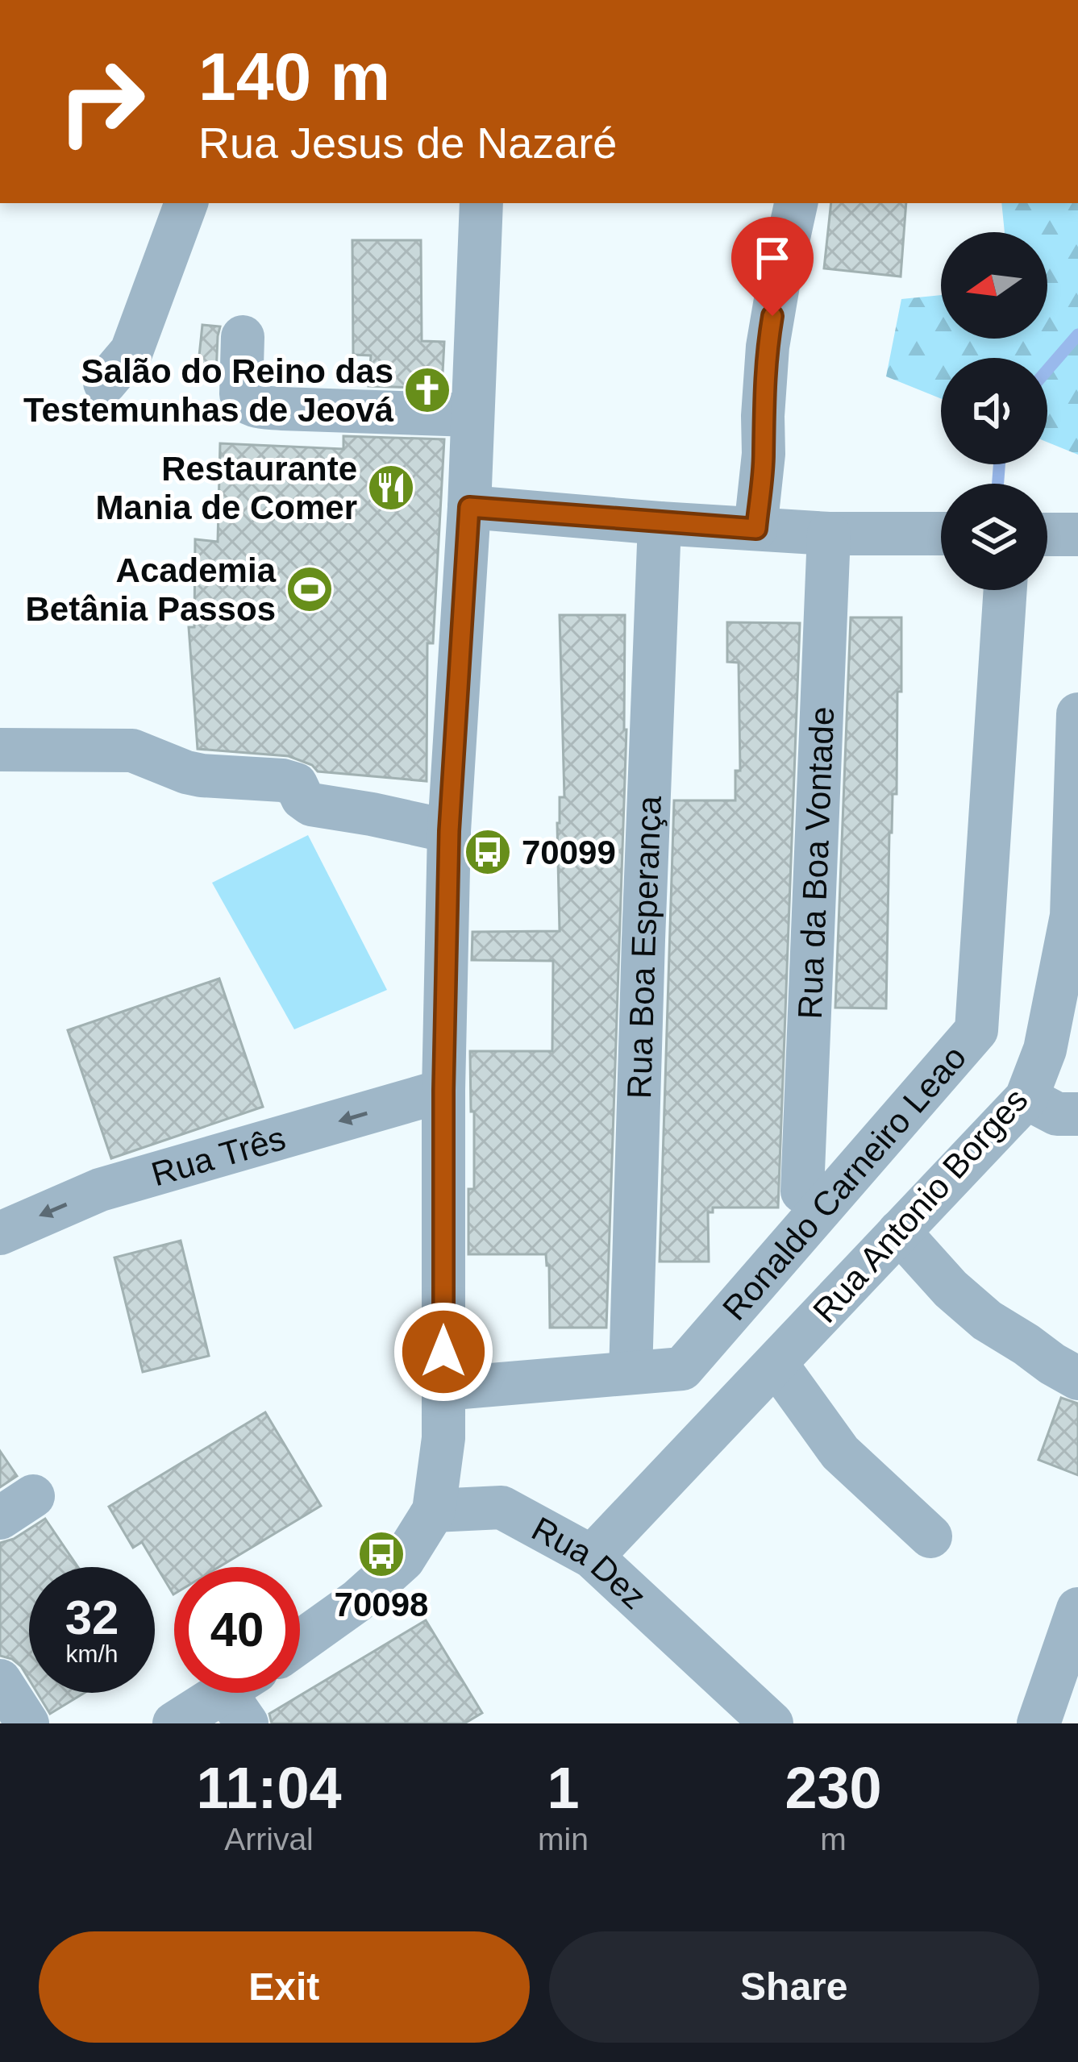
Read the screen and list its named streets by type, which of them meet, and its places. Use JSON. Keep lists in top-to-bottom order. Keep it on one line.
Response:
{"streets":{"street":["Rua da Boa Vontade","Rua Boa Esperança","Rua Três","Ronaldo Carneiro Leao","Rua Antonio Borges","Rua Dez"]},"crossings":[["Rua Boa Esperança","Ronaldo Carneiro Leao"],["Rua Antonio Borges","Rua Dez"]],"one_way":["Rua Três"],"places":{"church":["Salão do Reino das Testemunhas de Jeová"],"restaurant":["Restaurante Mania de Comer"],"sports":["Academia Betânia Passos"],"bus stop":["70099","70098"]},"north":"left","page":{"turn":["140 m","Rua Jesus de Nazaré"],"speed":"32 km/h","limit":"40","eta":["11:04","Arrival","1","min","230","m"],"buttons":["Exit","Share"]}}
